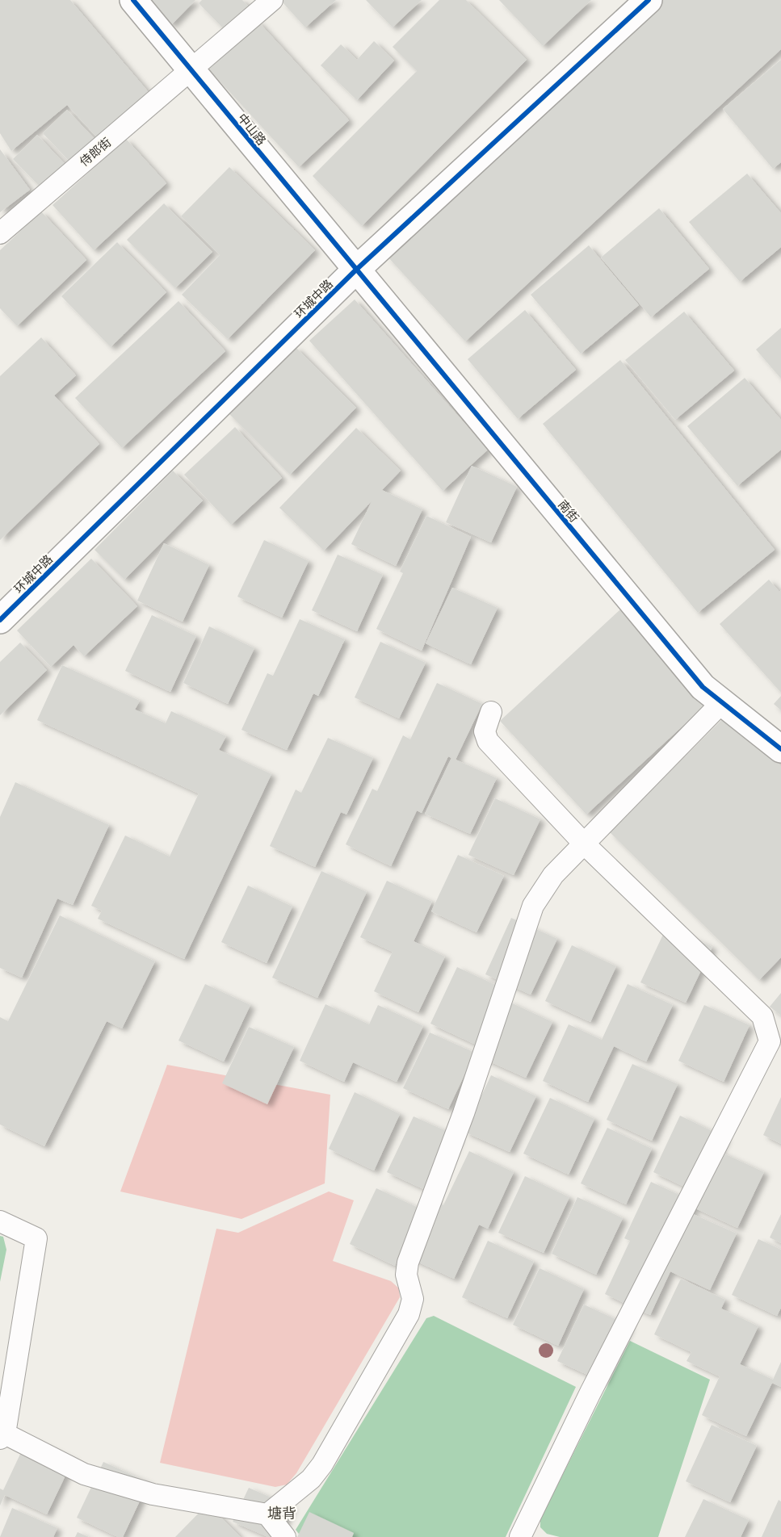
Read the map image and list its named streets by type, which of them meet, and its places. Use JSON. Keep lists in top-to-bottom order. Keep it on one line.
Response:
{"streets":{"street":["中山路","环城中路","南街"],"lane":["侍郎街"]},"crossings":[["中山路","侍郎街"],["中山路","环城中路"],["中山路","南街"],["环城中路","南街"]],"districts":["塘背"]}
